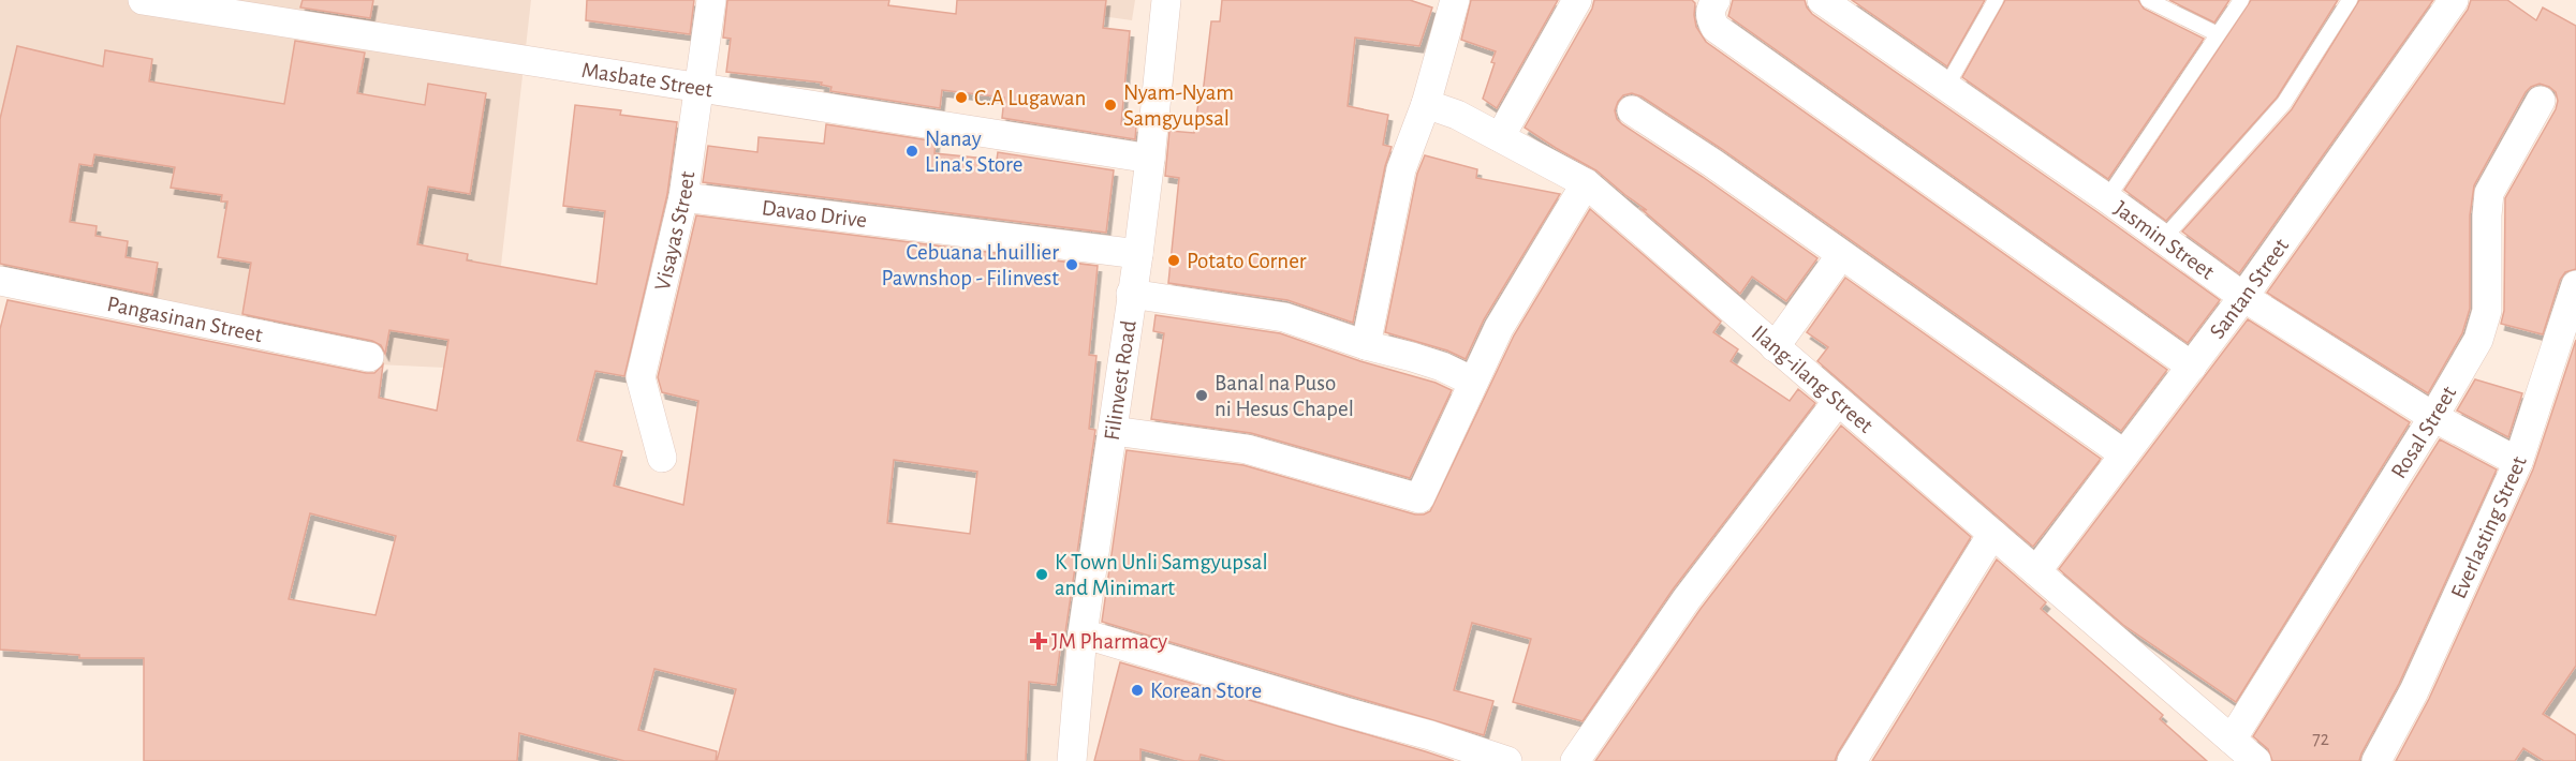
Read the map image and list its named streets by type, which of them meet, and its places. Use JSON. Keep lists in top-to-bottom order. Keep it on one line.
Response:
{"streets":{"street":["Masbate Street","Davao Drive","Visayas Street","Jasmin Street","Santan Street","Pangasinan Street","Ilang-ilang Street","Filinvest Road","Rosal Street","Everlasting Street"]},"crossings":[["Masbate Street","Visayas Street"],["Masbate Street","Filinvest Road"],["Davao Drive","Visayas Street"],["Davao Drive","Filinvest Road"],["Jasmin Street","Santan Street"],["Jasmin Street","Rosal Street"],["Jasmin Street","Everlasting Street"],["Santan Street","Ilang-ilang Street"],["Ilang-ilang Street","Rosal Street"]],"places":{"other":["C.A Lugawan","Nyam-Nyam Samgyupsal","Nanay Lina's Store","Potato Corner","Cebuana Lhuillier Pawnshop - Filinvest","Banal na Puso ni Hesus Chapel","K Town Unli Samgyupsal and Minimart","Korean Store"],"health":["JM Pharmacy"]},"house_numbers":["72"]}
